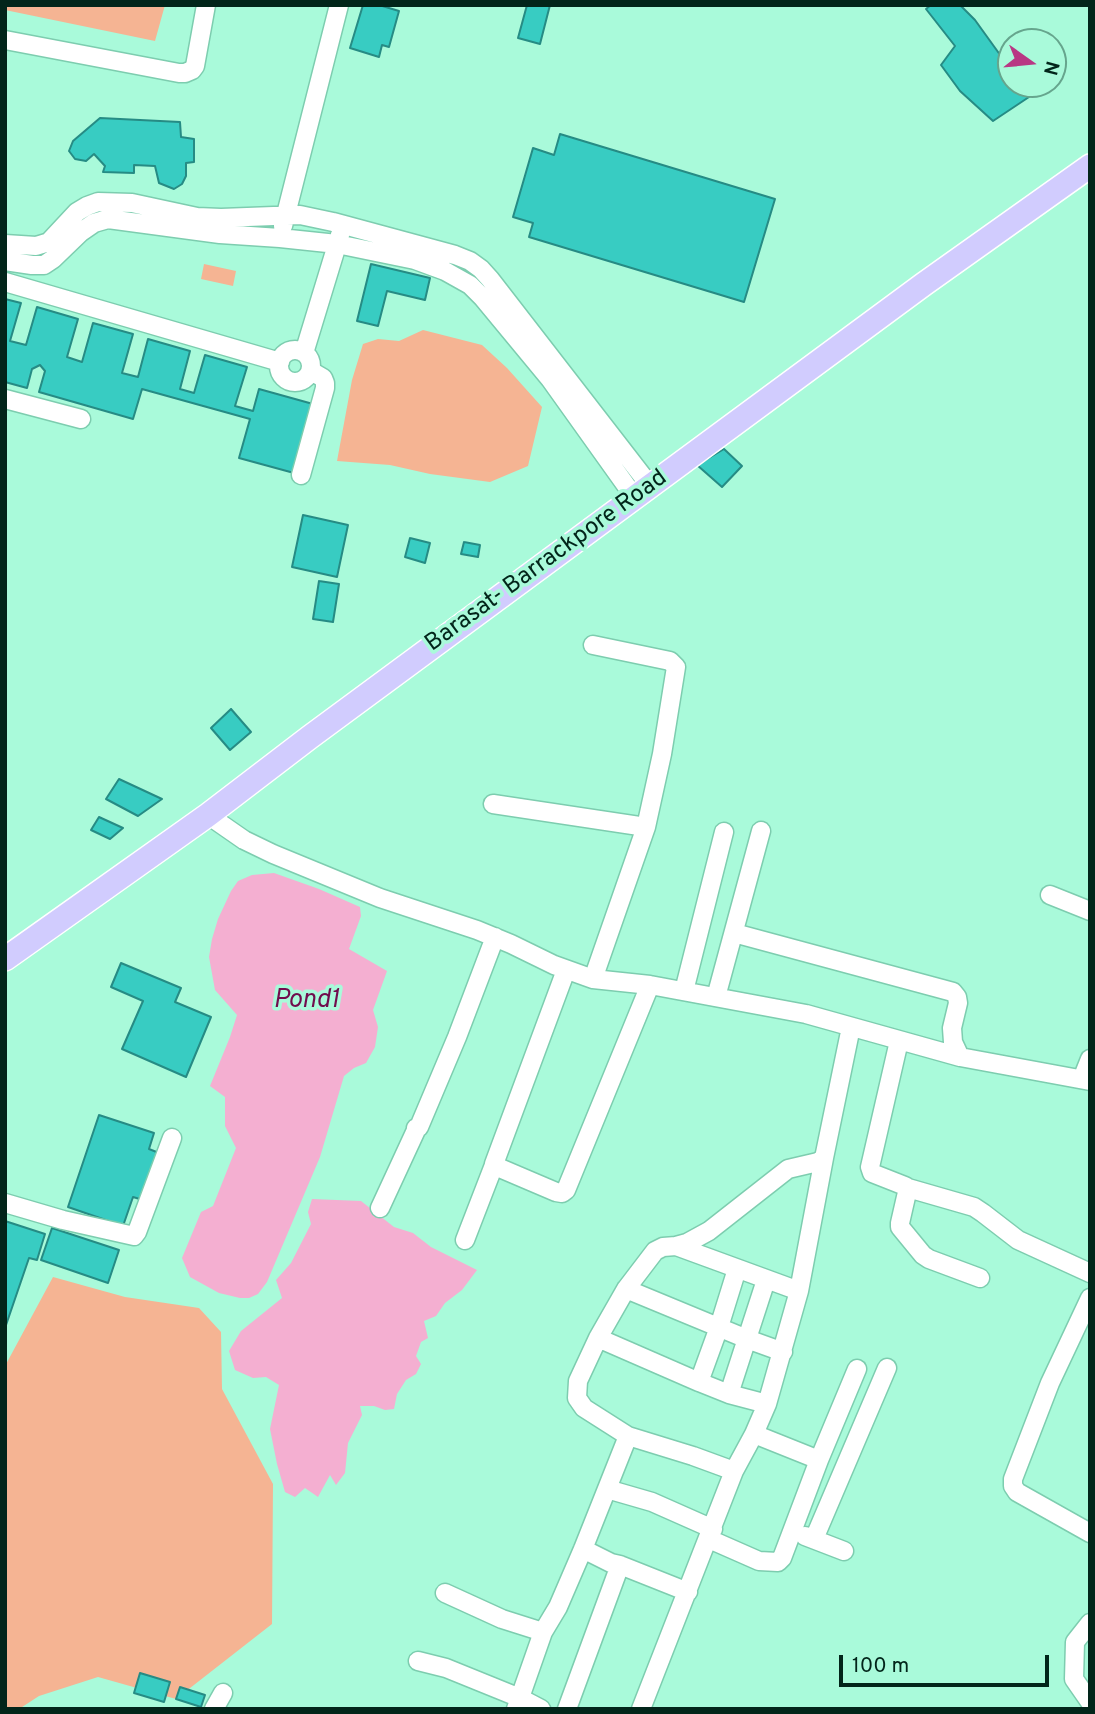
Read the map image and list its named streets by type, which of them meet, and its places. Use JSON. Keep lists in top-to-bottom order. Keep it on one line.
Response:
{"streets":{"main road":["Barasat- Barrackpore Road"]},"water":["Pond1"],"scale_bar":"100 m","north":"right"}
